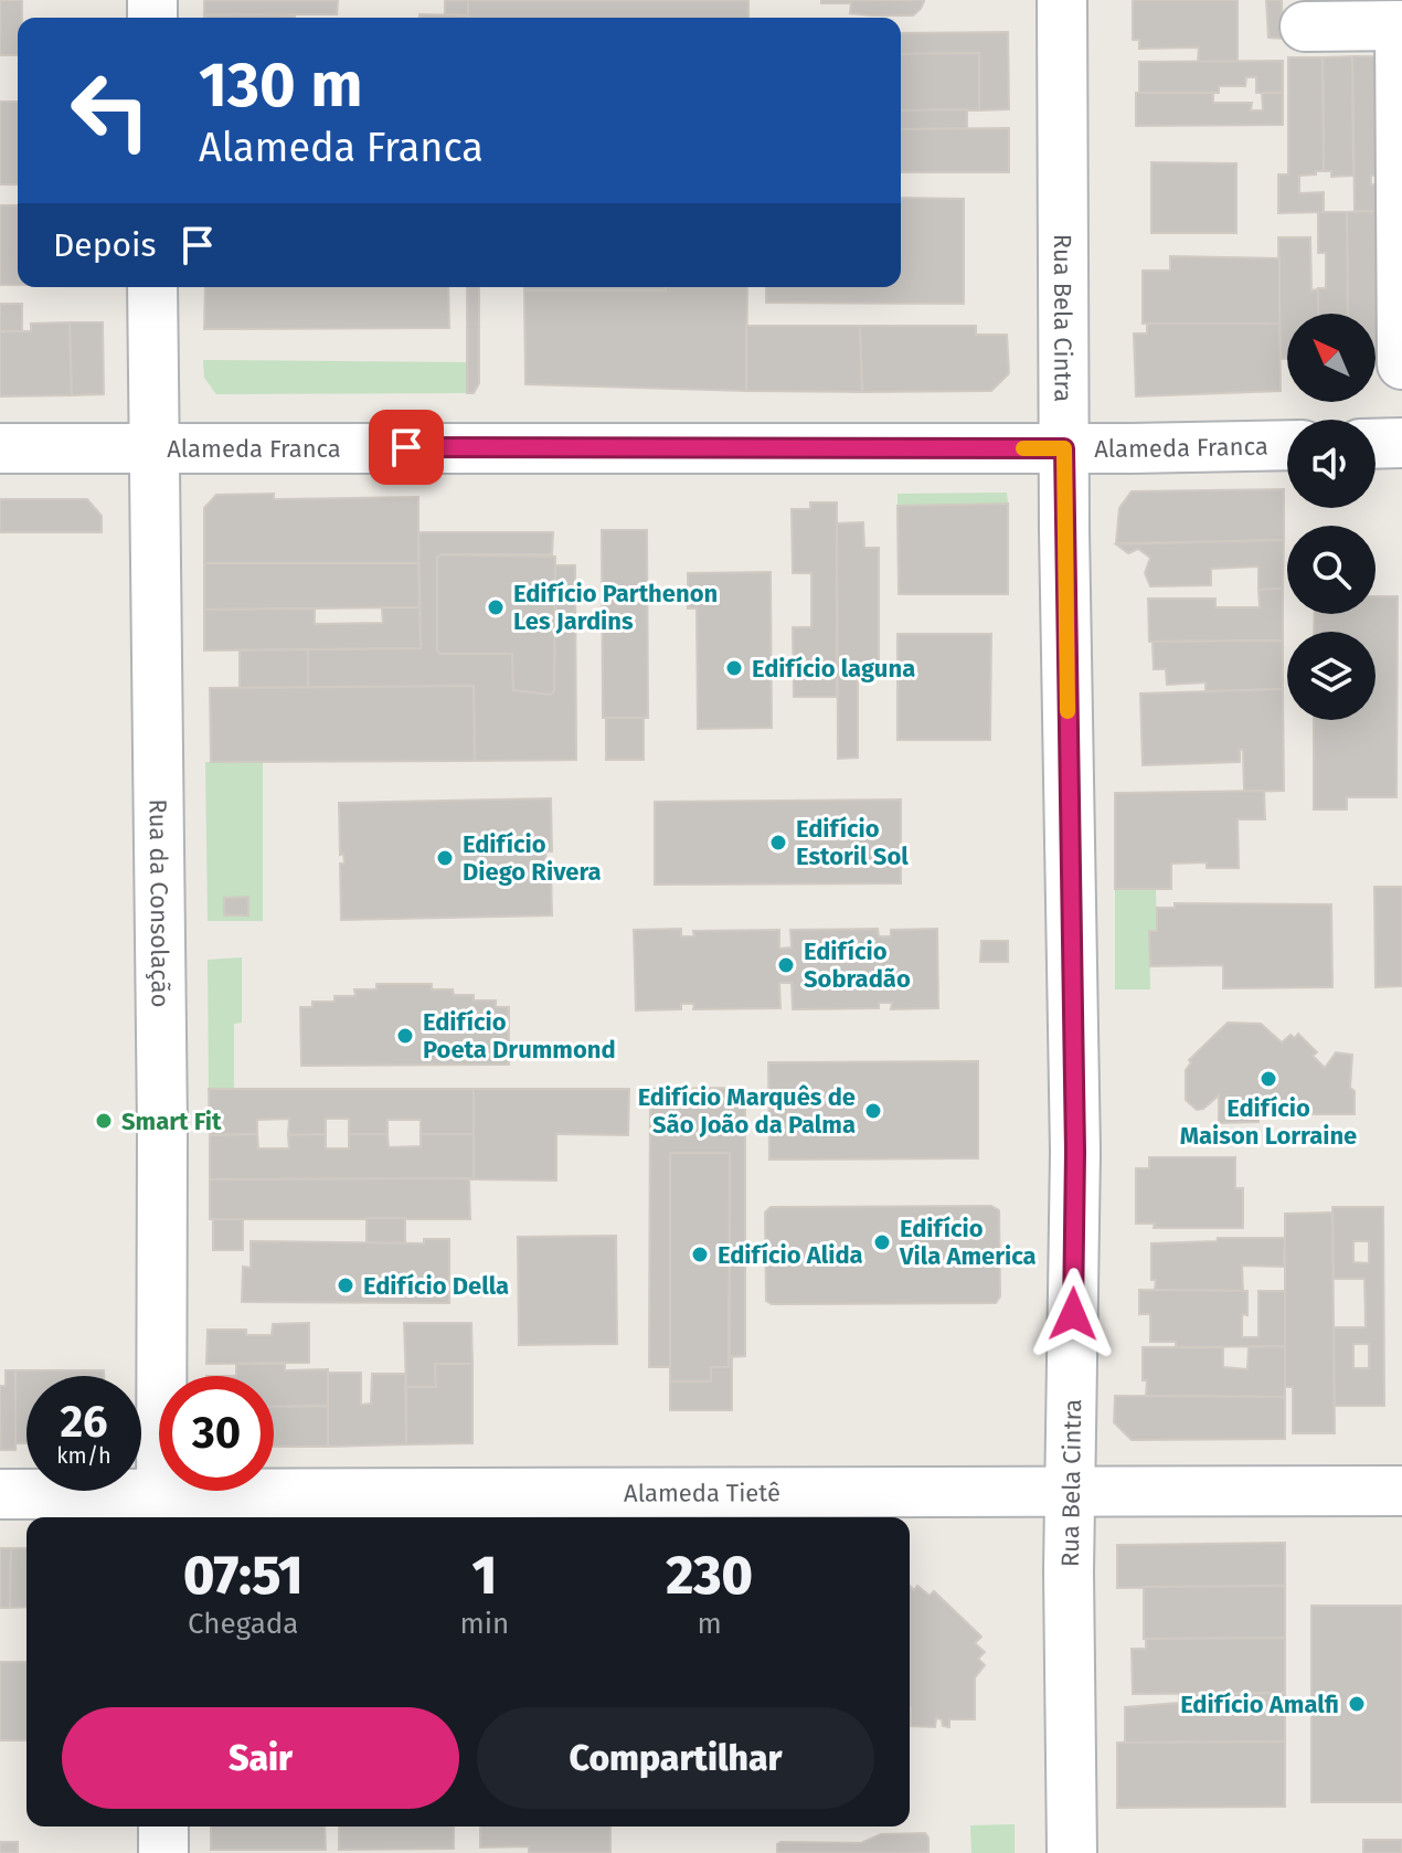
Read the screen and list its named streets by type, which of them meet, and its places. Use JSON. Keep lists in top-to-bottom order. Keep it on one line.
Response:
{"streets":{"street":["Rua Bela Cintra","Alameda Franca","Rua da Consolação","Alameda Tietê"]},"crossings":[["Rua Bela Cintra","Alameda Franca"],["Rua Bela Cintra","Alameda Tietê"],["Alameda Franca","Rua da Consolação"],["Rua da Consolação","Alameda Tietê"]],"places":["Edifício Parthenon Les Jardins","Edifício laguna","Edifício Estoril Sol","Edifício Diego Rivera","Edifício Sobradão","Edifício Poeta Drummond","Edifício Maison Lorraine","Edifício Marquês de São João da Palma","Smart Fit","Edifício Vila America","Edifício Alida","Edifício Della","Edifício Amalfi"],"north":"top left","page":{"turn":["130 m","Alameda Franca"],"then":"Depois","speed":"26 km/h","limit":"30","eta":["07:51","Chegada","1","min","230","m"],"buttons":["Sair","Compartilhar"]}}
